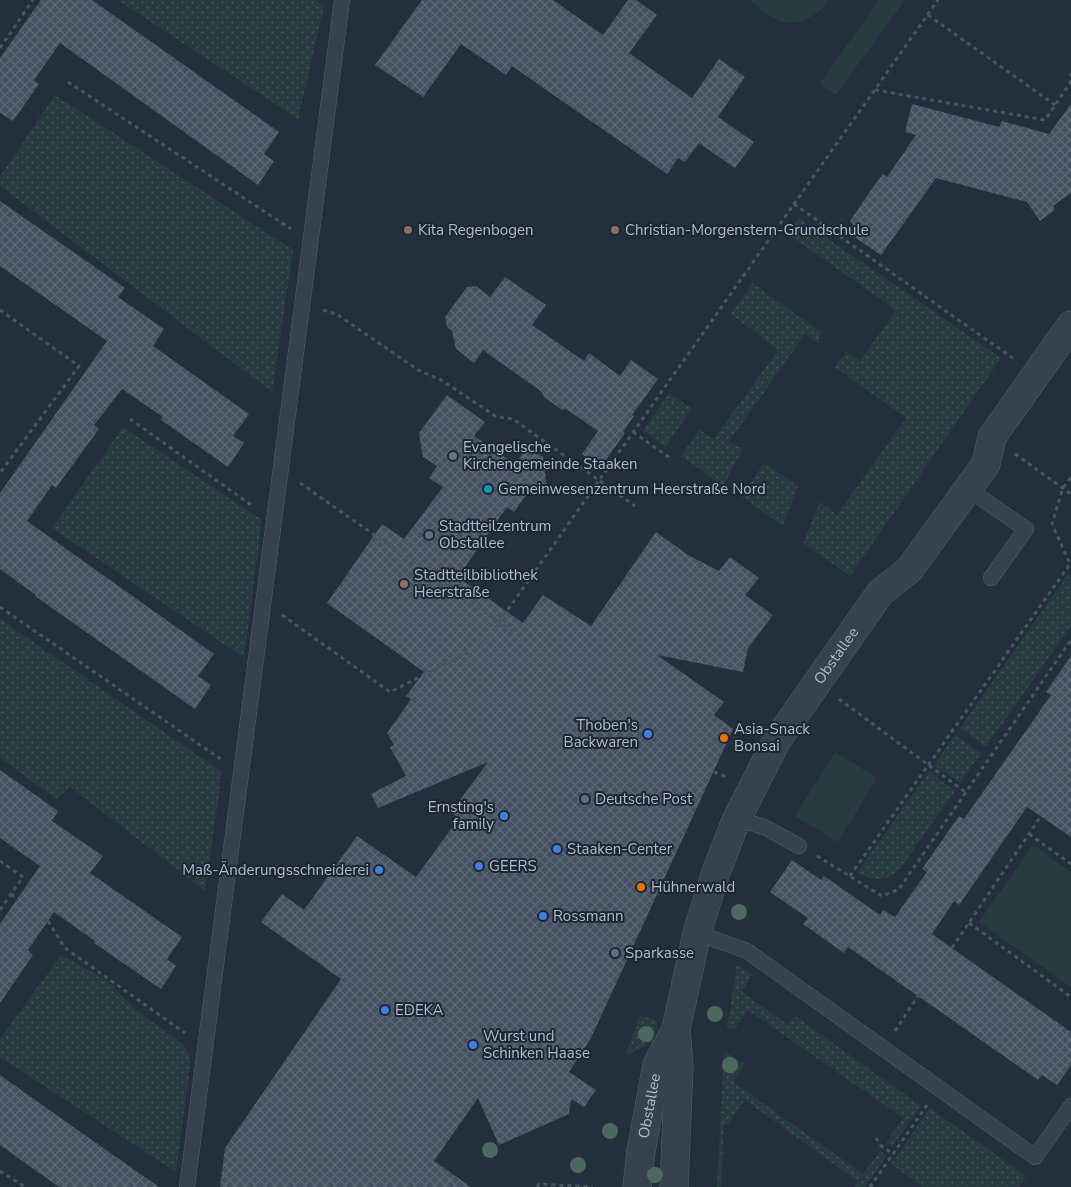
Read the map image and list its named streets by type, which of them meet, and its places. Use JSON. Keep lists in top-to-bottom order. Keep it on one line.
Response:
{"streets":{"street":["Obstallee"]},"places":["Kita Regenbogen","Christian-Morgenstern-Grundschule","Evangelische Kirchengemeinde Staaken","Gemeinwesenzentrum Heerstraße Nord","Stadtteilzentrum Obstallee","Stadtteilbibliothek Heerstraße","Thoben's Backwaren","Asia-Snack Bonsai","Deutsche Post","Ernsting's family","Staaken-Center","GEERS","Maß-Änderungsschneiderei","Hühnerwald","Rossmann","Sparkasse","EDEKA","Wurst und Schinken Haase"]}
